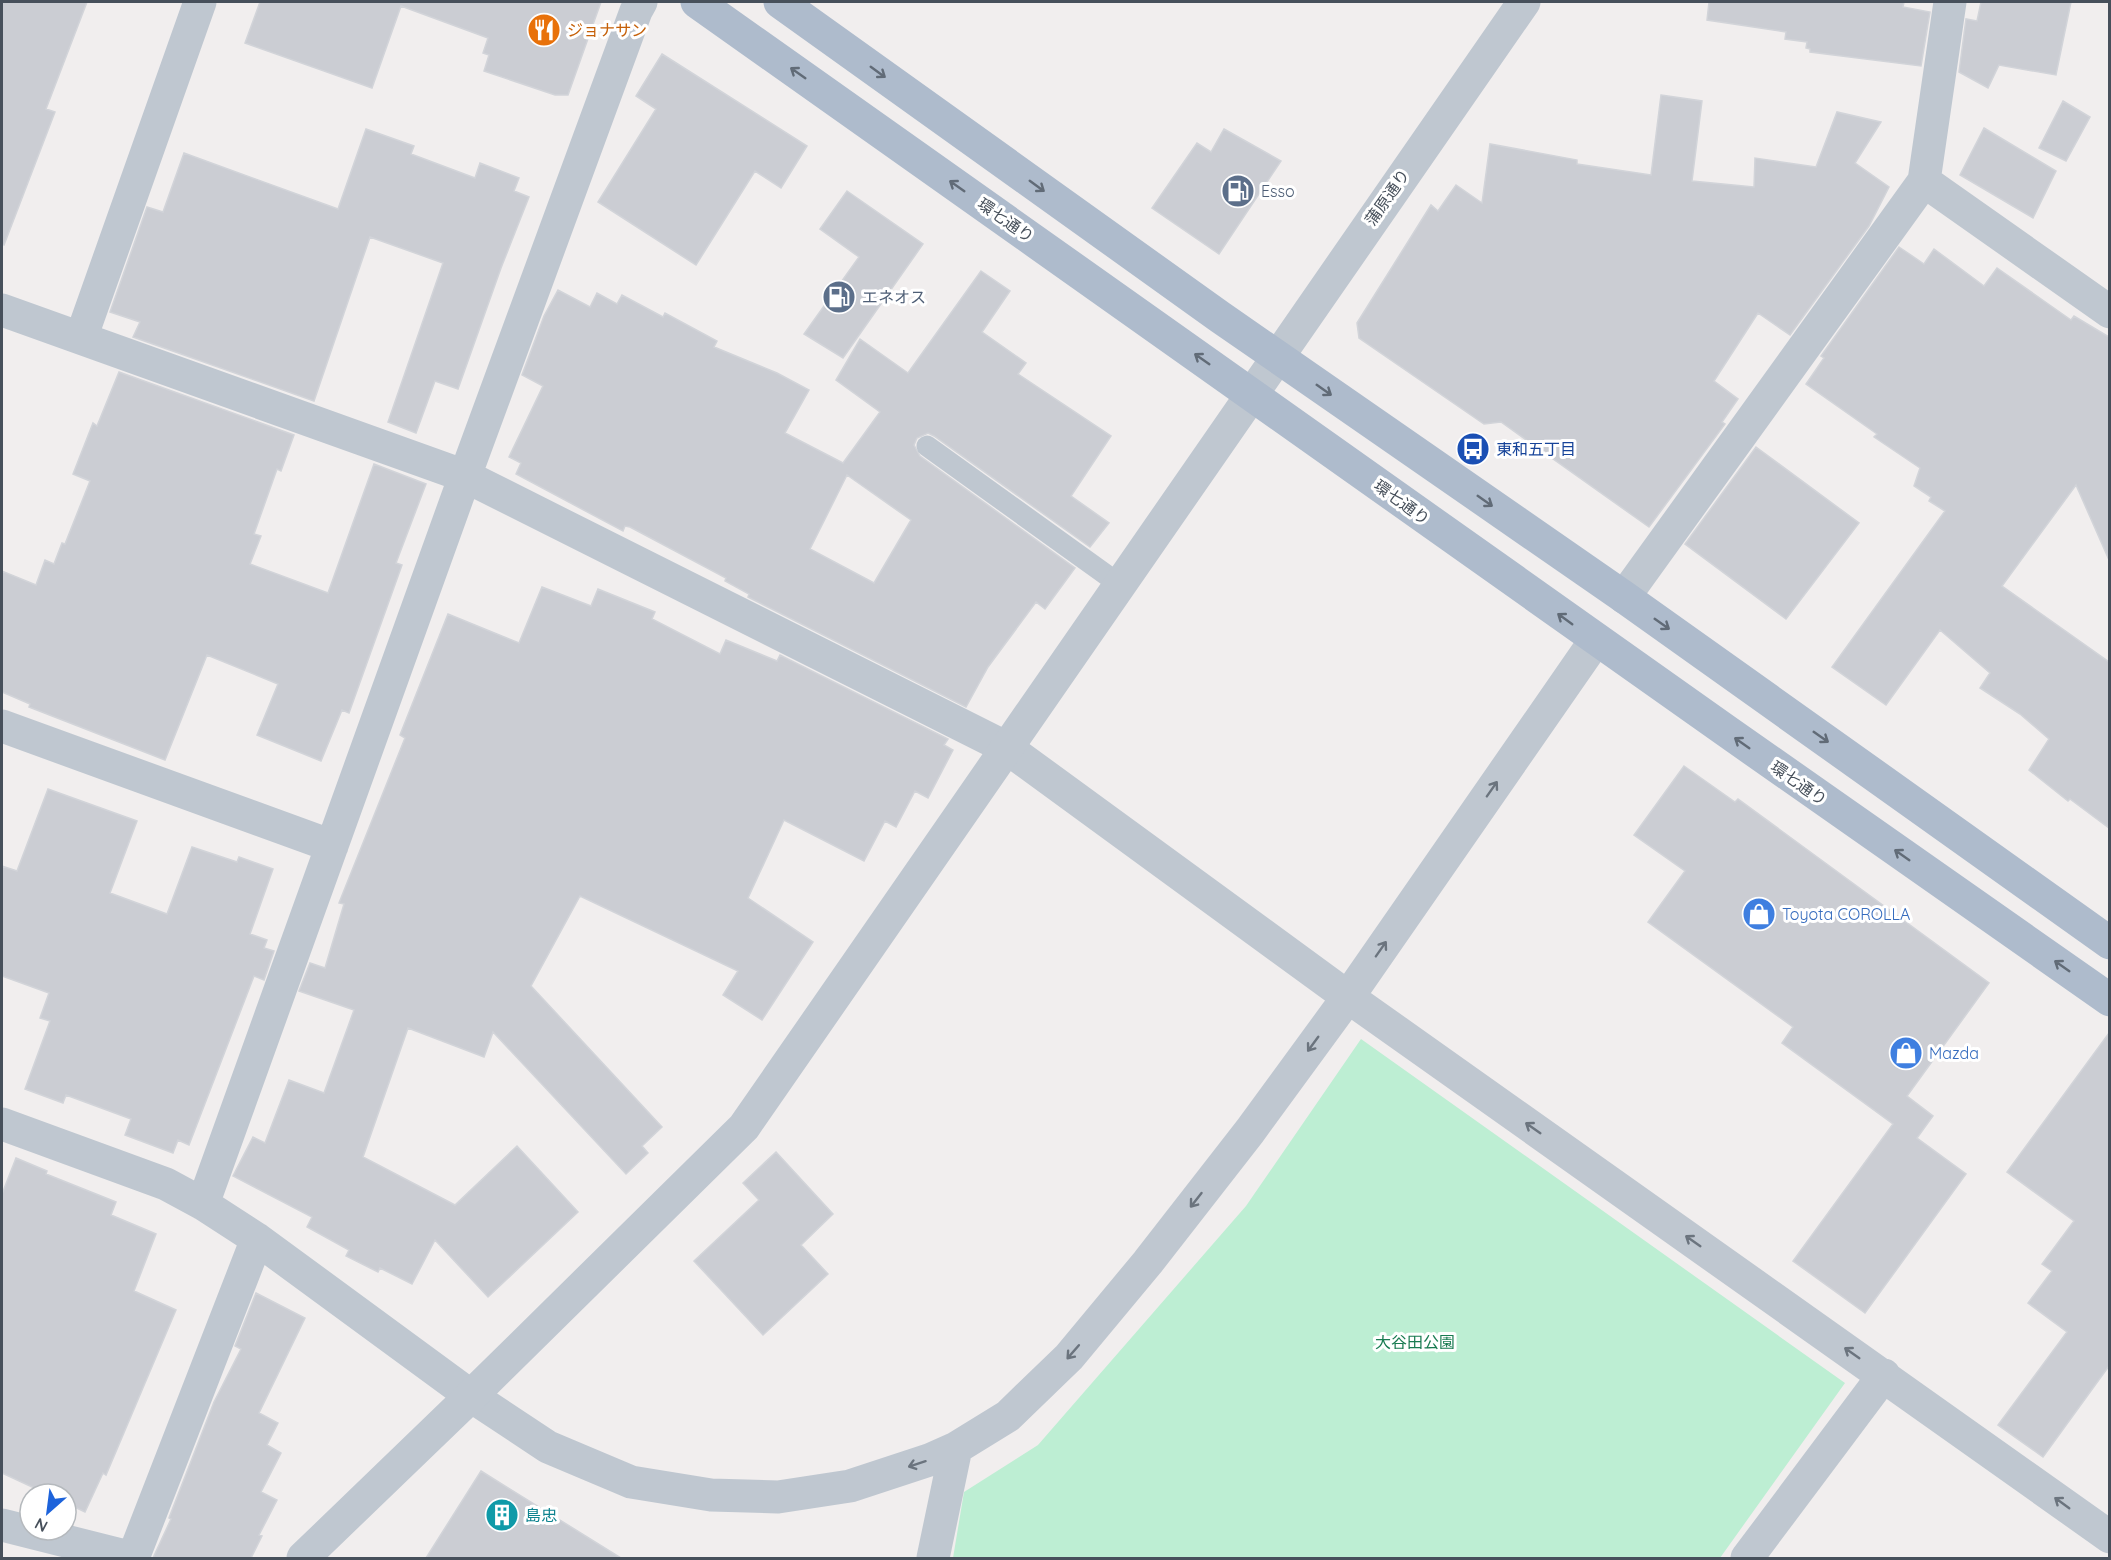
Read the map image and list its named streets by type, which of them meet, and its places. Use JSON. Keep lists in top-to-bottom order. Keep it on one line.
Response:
{"streets":{"main road":["環七通り"],"street":["蒲原通り"]},"crossings":[["蒲原通り","環七通り"]],"parks":["大谷田公園"],"places":{"restaurant":["ジョナサン"],"fuel station":["Esso","エネオス"],"bus stop":["東和五丁目"],"shop":["Toyota COROLLA","Mazda"],"building":["島忠"]},"north":"bottom left"}
